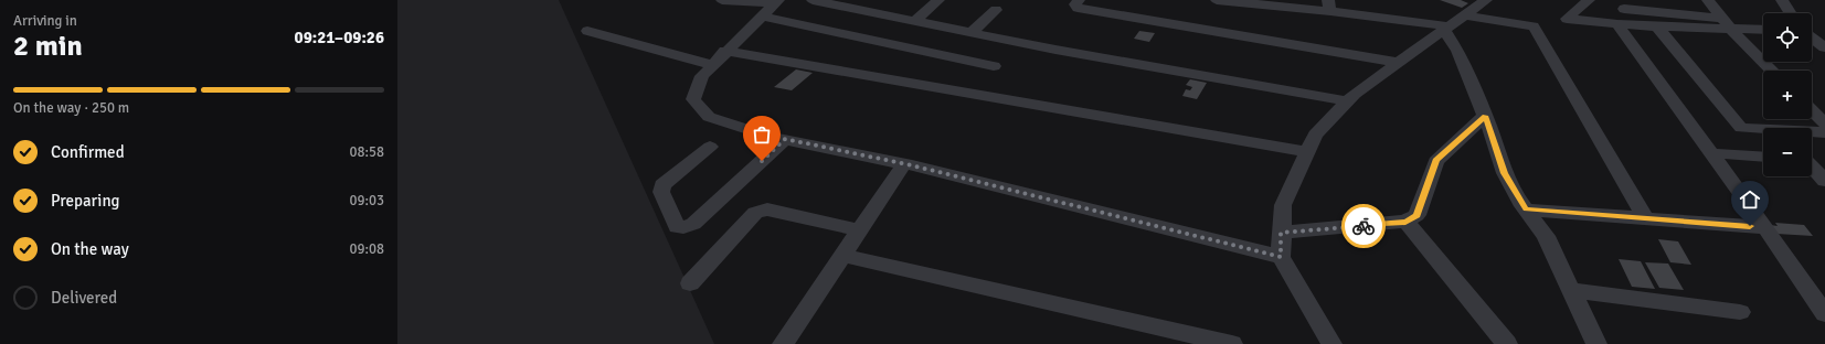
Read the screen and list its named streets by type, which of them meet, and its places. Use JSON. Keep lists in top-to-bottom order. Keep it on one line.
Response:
{"page":{"heading":["2 min","Arriving in","09:21–09:26"],"map_buttons":["+","−"],"bar":"On the way · 250 m","list":[["Confirmed","08:58"],["Preparing","09:03"],["On the way","09:08"],"Delivered"]}}
